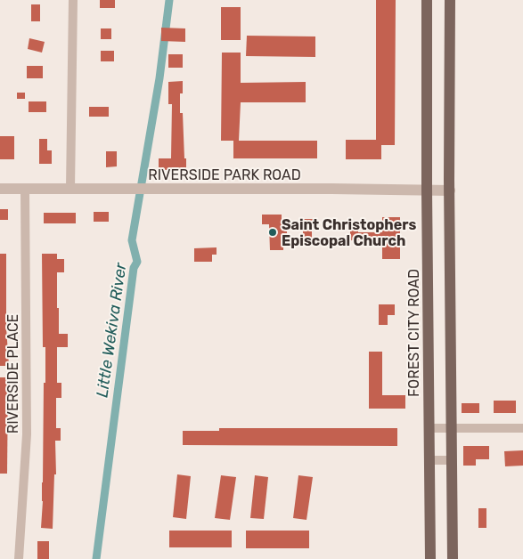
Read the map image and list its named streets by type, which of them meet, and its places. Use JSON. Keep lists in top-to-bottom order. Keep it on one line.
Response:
{"streets":{"main road":["FOREST CITY ROAD"],"street":["RIVERSIDE PARK ROAD","RIVERSIDE PLACE"]},"crossings":[["RIVERSIDE PARK ROAD","FOREST CITY ROAD"],["RIVERSIDE PARK ROAD","RIVERSIDE PLACE"]],"water":["Little Wekiva River"],"places":["Saint Christophers Episcopal Church"]}
